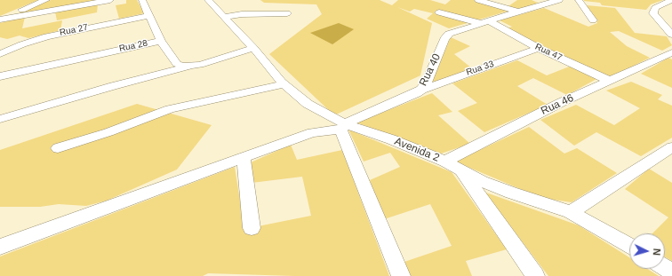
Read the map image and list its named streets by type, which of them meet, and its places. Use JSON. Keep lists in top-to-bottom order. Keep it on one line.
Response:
{"streets":{"street":["Rua 27","Rua 28","Rua 47","Rua 33","Rua 40","Rua 46","Avenida 2"]},"crossings":[["Rua 28","Avenida 2"],["Rua 47","Rua 33"],["Rua 47","Rua 40"],["Rua 47","Rua 46"],["Rua 33","Rua 40"],["Rua 40","Avenida 2"],["Rua 46","Avenida 2"]],"north":"right"}
